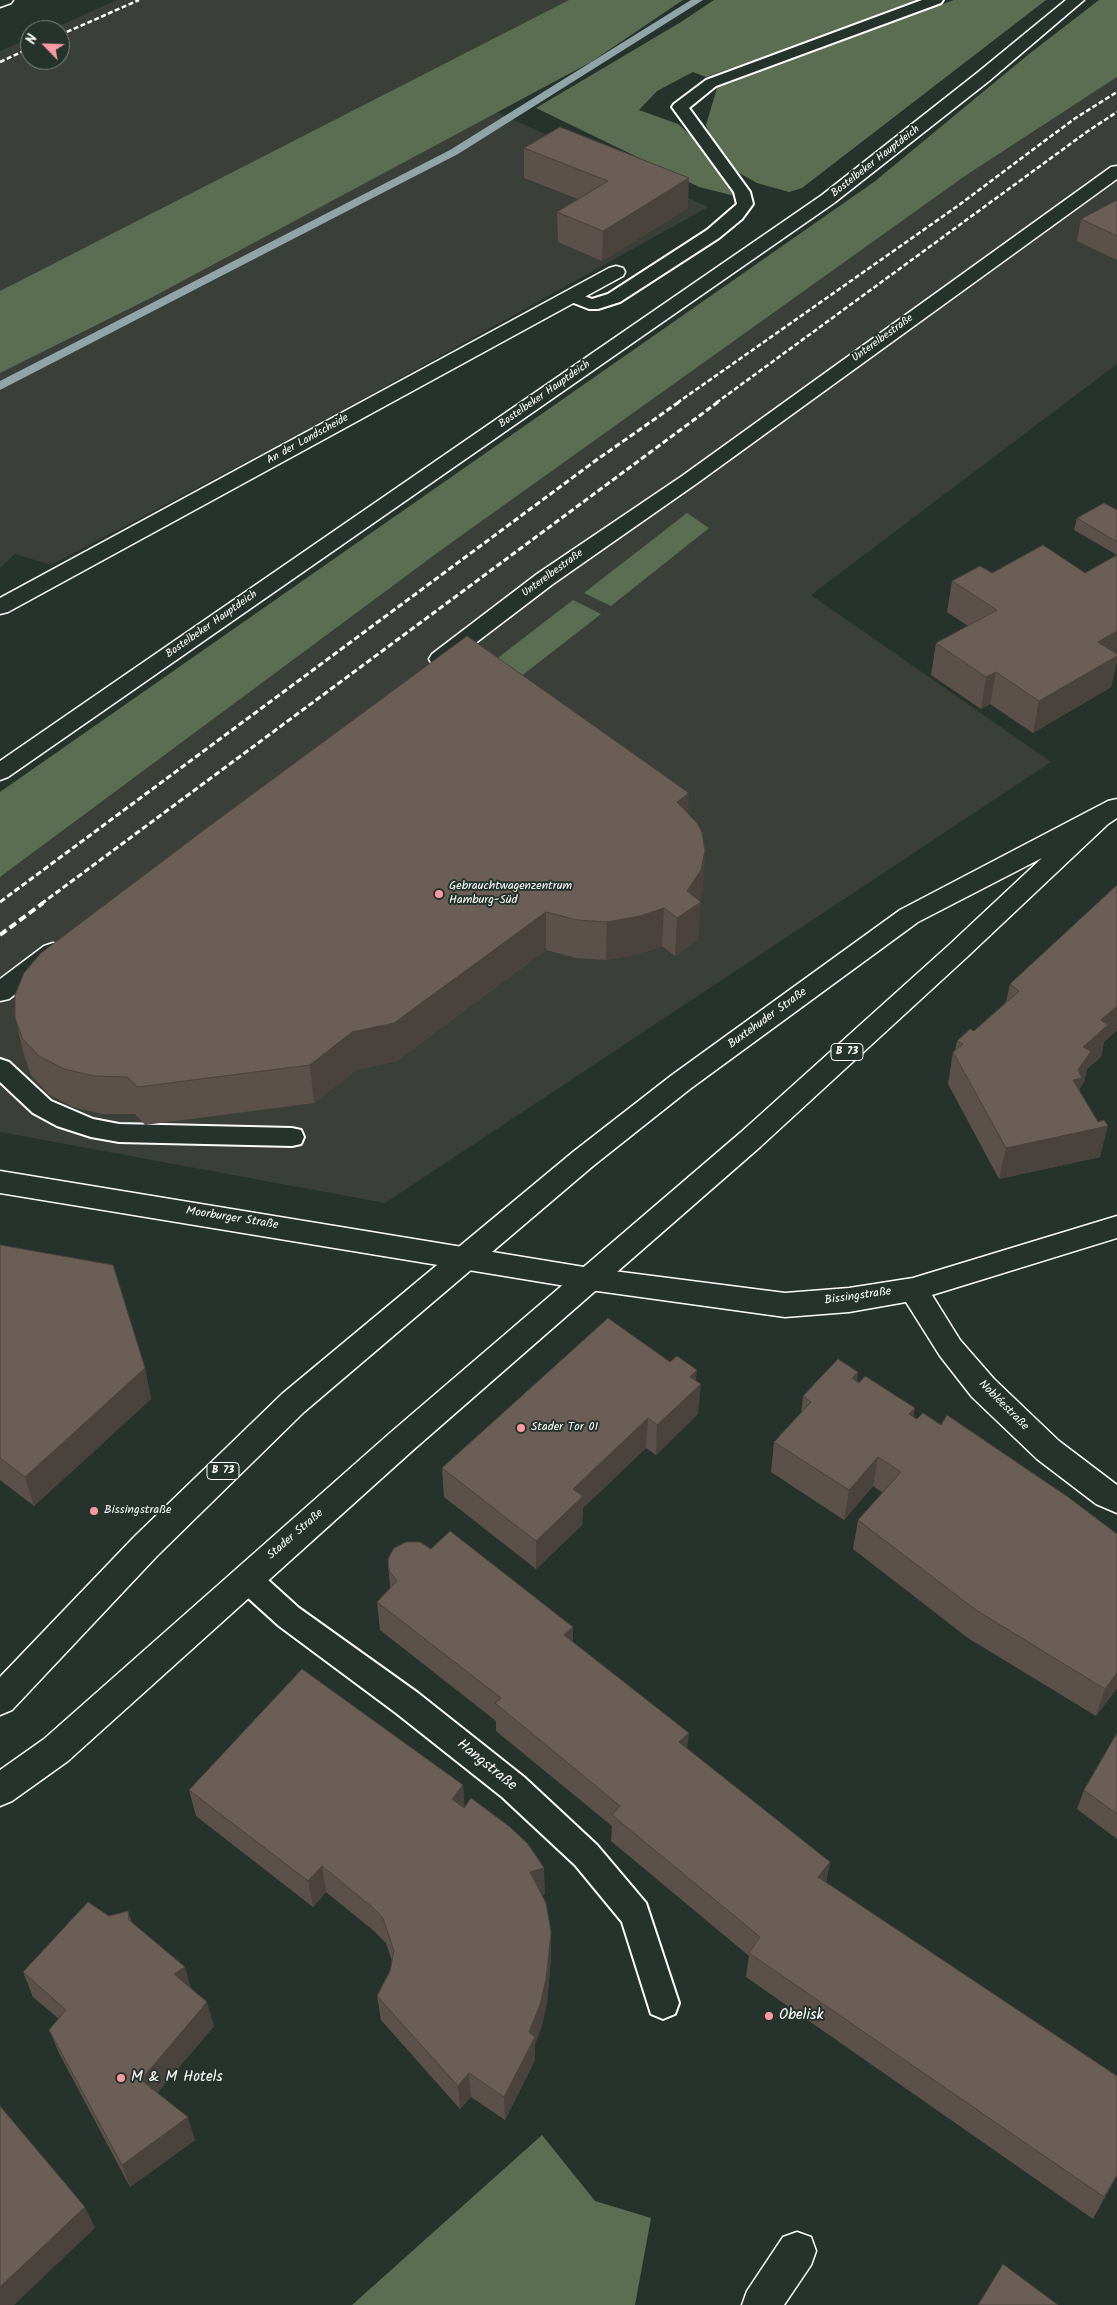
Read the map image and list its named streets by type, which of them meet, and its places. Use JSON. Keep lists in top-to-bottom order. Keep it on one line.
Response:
{"streets":{"street":["Bostelbeker Hauptdeich","Unterelbestraße","An der Landscheide","Buxtehuder Straße","B 73","Moorburger Straße","Bissingstraße","Nobléestraße","Stader Straße"],"lane":["Hangstraße"]},"crossings":[["Buxtehuder Straße","B 73"],["Buxtehuder Straße","Moorburger Straße"],["Buxtehuder Straße","Bissingstraße"],["Buxtehuder Straße","Stader Straße"],["B 73","Moorburger Straße"],["Moorburger Straße","Bissingstraße"],["Moorburger Straße","Stader Straße"],["Bissingstraße","Nobléestraße"],["Bissingstraße","Stader Straße"],["Stader Straße","Hangstraße"]],"places":["Gebrauchtwagenzentrum Hamburg-Süd","Stader Tor 01","Bissingstraße","Obelisk","M & M Hotels"],"north":"top left"}
